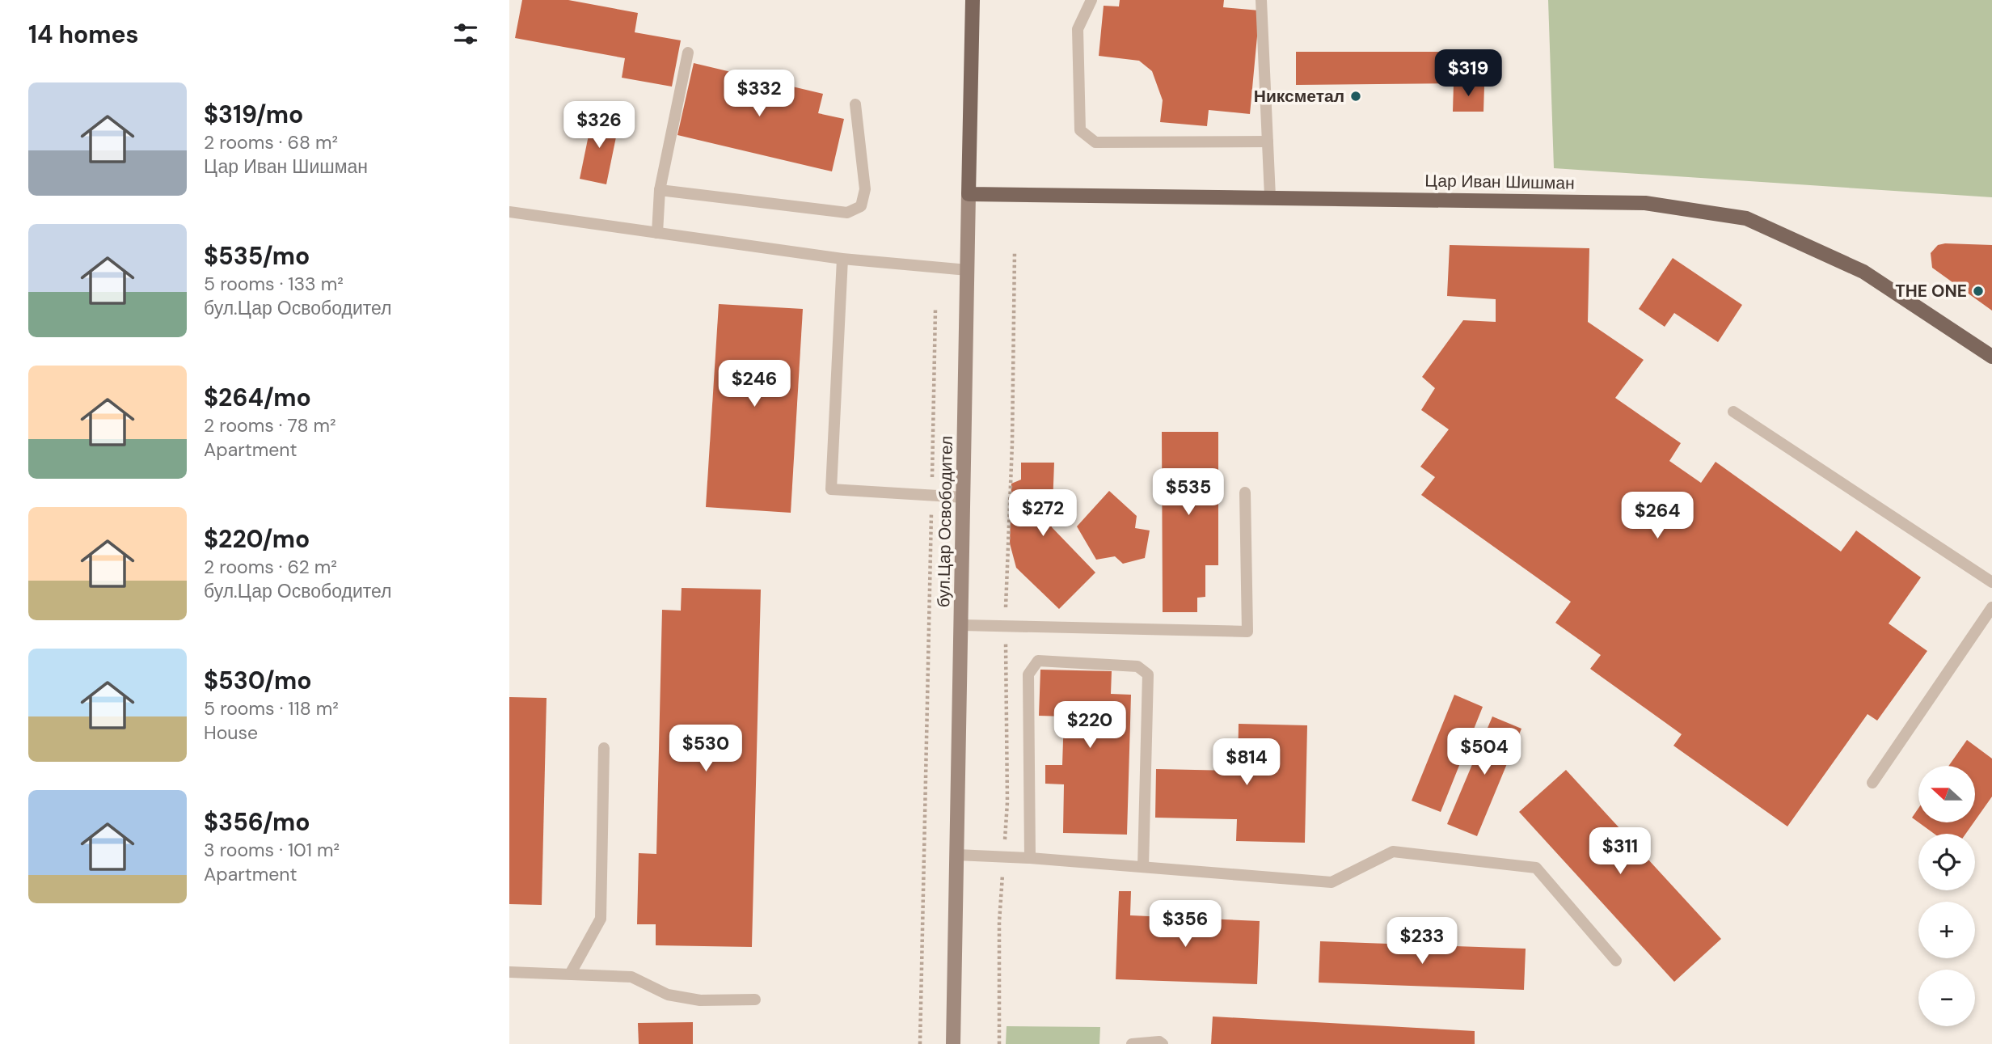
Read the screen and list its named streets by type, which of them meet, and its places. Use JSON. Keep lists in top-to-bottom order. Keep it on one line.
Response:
{"streets":{"main road":["Цар Иван Шишман","бул.Цар Освободител"]},"crossings":[["Цар Иван Шишман","бул.Цар Освободител"]],"places":["Никсметал","THE ONE"],"north":"left","page":{"heading":"14 homes","price":["$319","$332","$326","$246","$535","$272","$264","$220","$530","$504","$814","$311","$356","$233"],"list":[{"name":"$319/mo","note":"2 rooms · 68 m² · Цар Иван Шишман"},{"name":"$535/mo","note":"5 rooms · 133 m² · бул.Цар Освободител"},{"name":"$264/mo","note":"2 rooms · 78 m² · Apartment"},{"name":"$220/mo","note":"2 rooms · 62 m² · бул.Цар Освободител"},{"name":"$530/mo","note":"5 rooms · 118 m² · House"},{"name":"$356/mo","note":"3 rooms · 101 m² · Apartment"}],"map_buttons":["+","−"]}}
